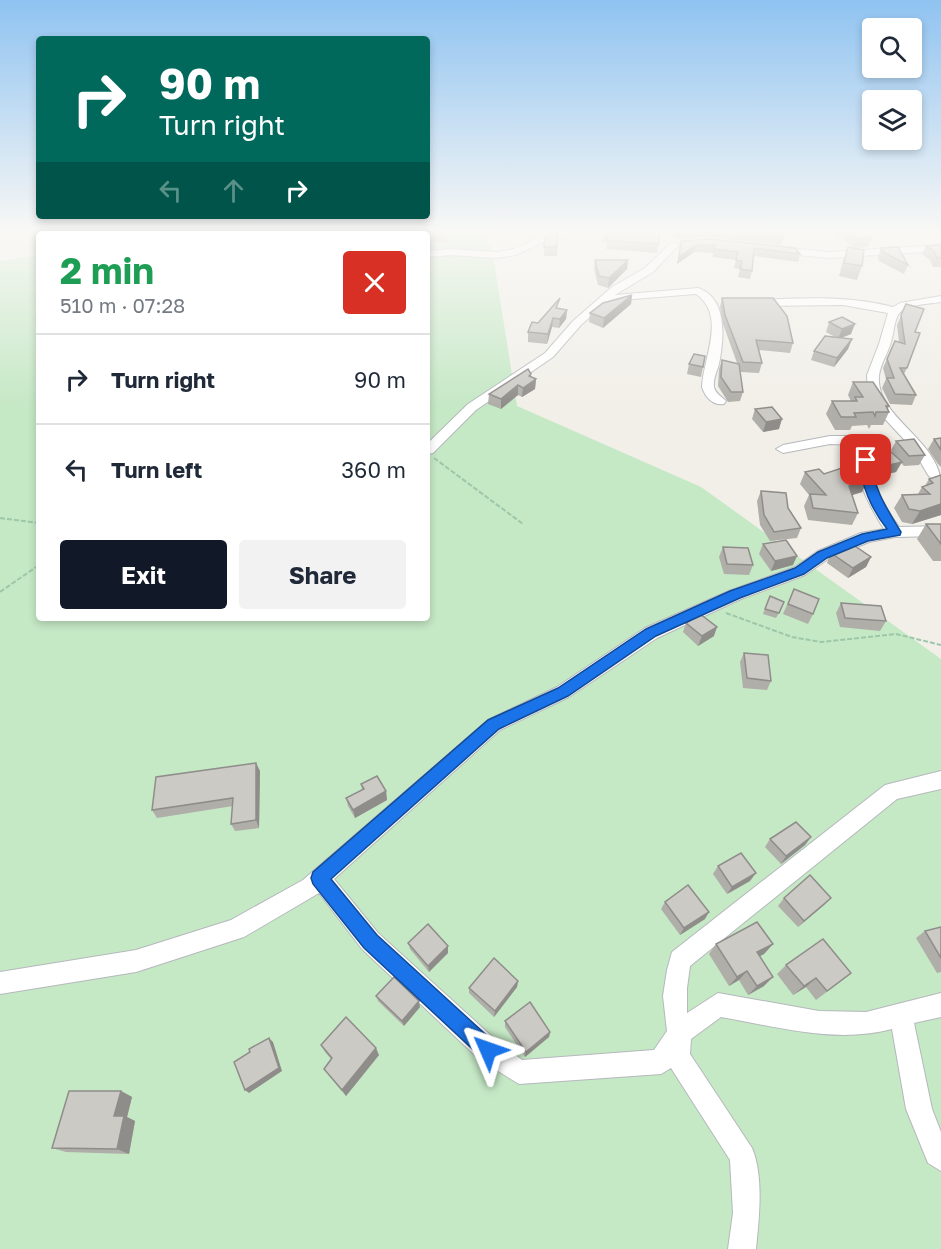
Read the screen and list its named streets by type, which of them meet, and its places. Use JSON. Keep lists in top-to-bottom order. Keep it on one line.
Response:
{"page":{"turn":["90 m","Turn right"],"heading":["2 min","510 m · 07:28"],"list":[{"name":"Turn right","value":"90 m"},{"name":"Turn left","value":"360 m"}],"buttons":["Exit","Share"]}}
